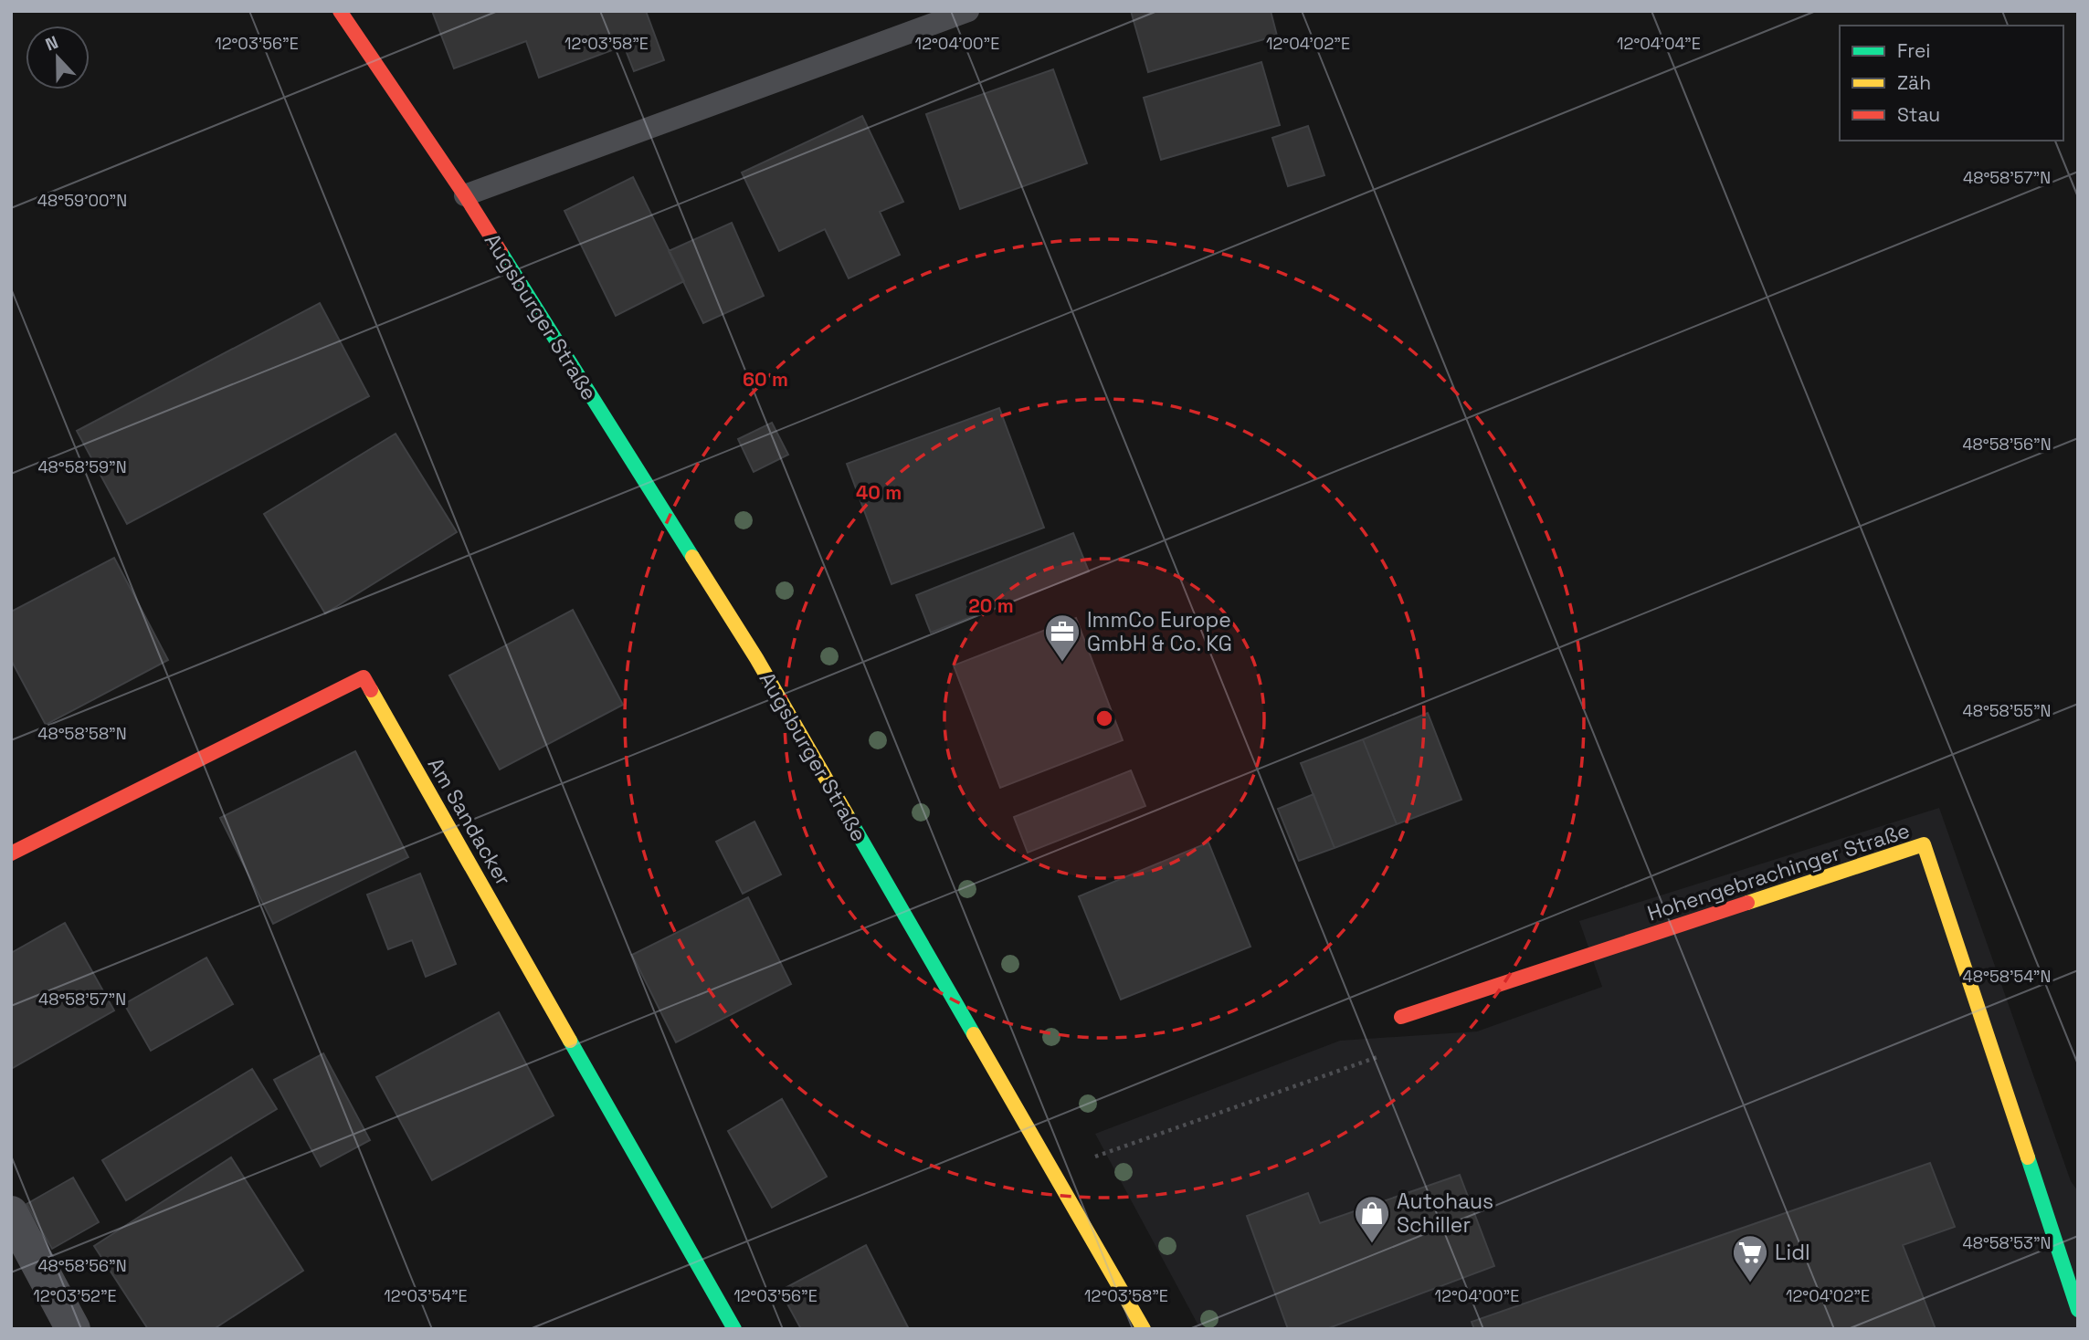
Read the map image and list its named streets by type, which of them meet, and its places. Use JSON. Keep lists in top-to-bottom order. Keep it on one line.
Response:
{"streets":{"street":["Augsburger Straße","Am Sandacker","Hohengebrachinger Straße"]},"places":{"office":["ImmCo Europe GmbH & Co. KG"],"shop":["Autohaus Schiller"],"supermarket":["Lidl"]},"legend":["Frei","Zäh","Stau"],"north":"top","coordinates":["12°03'56\"E","12°03'58\"E","12°04'00\"E","12°04'02\"E","12°04'04\"E","48°58'57\"N","48°59'00\"N","48°58'56\"N","48°58'59\"N","48°58'55\"N","48°58'58\"N","48°58'54\"N","48°58'53\"N","12°03'52\"E","12°03'54\"E"],"rings":["60 m","40 m","20 m"]}
